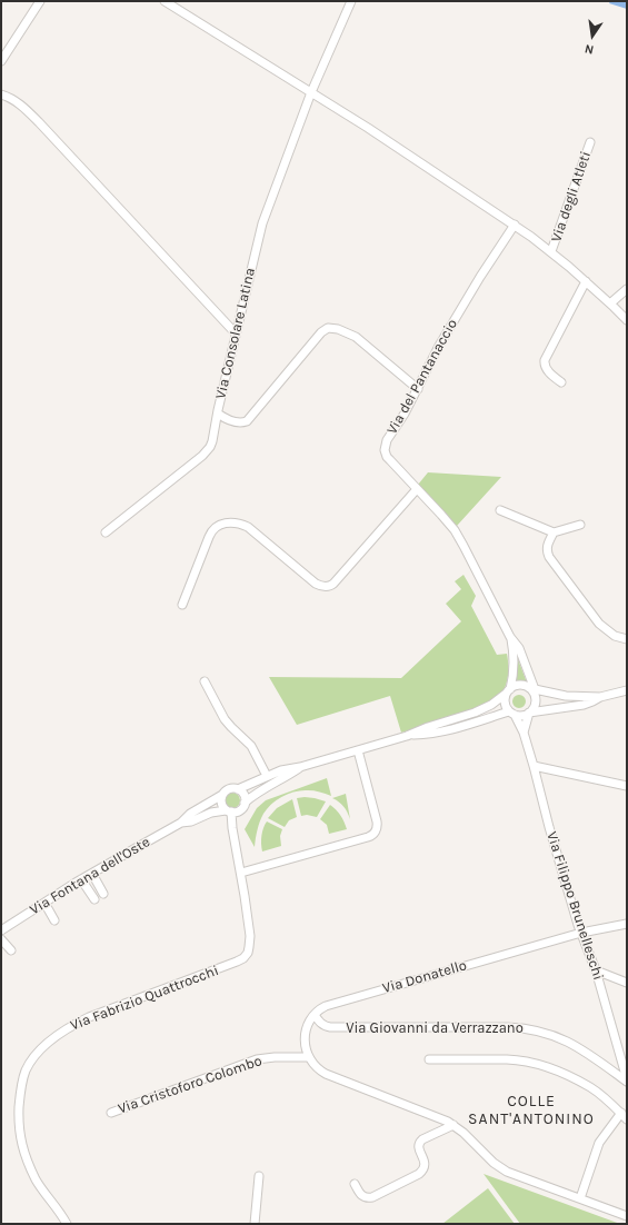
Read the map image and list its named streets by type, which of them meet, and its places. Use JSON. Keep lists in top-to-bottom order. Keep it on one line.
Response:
{"streets":{"street":["Via degli Atleti","Via Consolare Latina","Via del Pantanaccio","Via Fontana dell'Oste","Via Filippo Brunelleschi","Via Donatello","Via Fabrizio Quattrocchi","Via Giovanni da Verrazzano","Via Cristoforo Colombo"]},"crossings":[["Via del Pantanaccio","Via Filippo Brunelleschi"],["Via Fontana dell'Oste","Via Fabrizio Quattrocchi"],["Via Filippo Brunelleschi","Via Donatello"],["Via Filippo Brunelleschi","Via Giovanni da Verrazzano"],["Via Donatello","Via Giovanni da Verrazzano"]],"districts":["COLLE SANT'ANTONINO"],"north":"bottom"}
